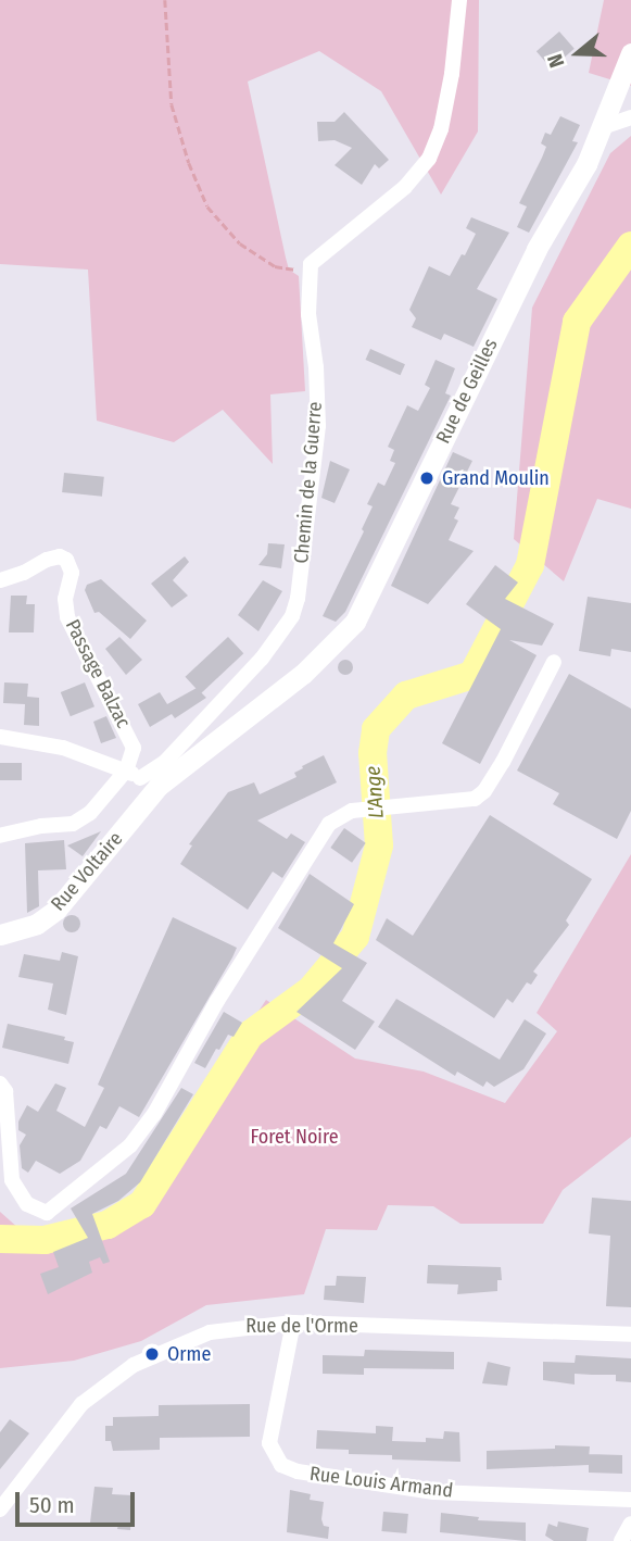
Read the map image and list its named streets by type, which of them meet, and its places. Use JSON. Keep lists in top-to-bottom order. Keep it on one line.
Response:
{"streets":{"street":["Rue de Geilles","Chemin de la Guerre","Passage Balzac","Rue Voltaire","Rue de l'Orme","Rue Louis Armand"]},"crossings":[["Rue de Geilles","Chemin de la Guerre"],["Rue de Geilles","Passage Balzac"],["Rue de Geilles","Rue Voltaire"],["Chemin de la Guerre","Passage Balzac"],["Chemin de la Guerre","Rue Voltaire"],["Passage Balzac","Rue Voltaire"],["Rue de l'Orme","Rue Louis Armand"]],"water":["L'Ange"],"parks":["Foret Noire"],"places":["Grand Moulin","Orme"],"scale_bar":"50 m","north":"left"}
